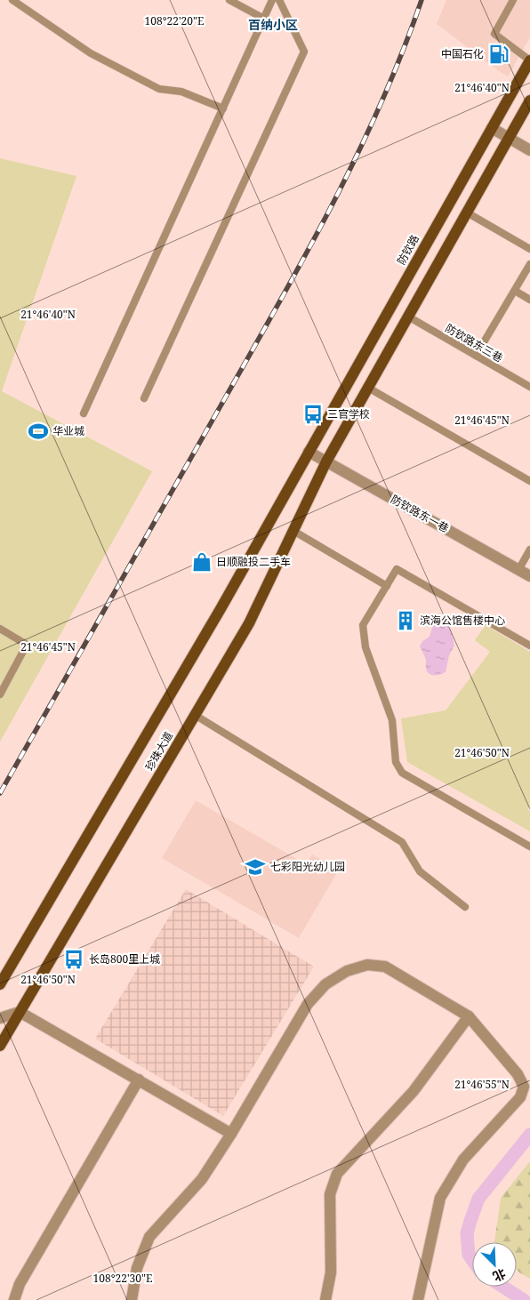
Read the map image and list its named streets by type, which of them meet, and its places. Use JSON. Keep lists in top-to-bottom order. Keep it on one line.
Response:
{"streets":{"main road":["防钦路","珍珠大道"],"street":["防钦路东一巷"],"lane":["防钦路东三巷"]},"crossings":[["防钦路","防钦路东一巷"],["防钦路","珍珠大道"],["防钦路东一巷","珍珠大道"]],"districts":["百纳小区"],"places":{"fuel station":["中国石化"],"bus stop":["三官学校","长岛800里上城"],"sports":["华业城"],"shop":["日顺融投二手车"],"building":["滨海公馆售楼中心"],"school or university":["七彩阳光幼儿园"]},"north":"bottom right","coordinates":["108°22'20\"E","21°46'40\"N","21°46'45\"N","21°46'50\"N","21°46'55\"N","108°22'30\"E"]}
